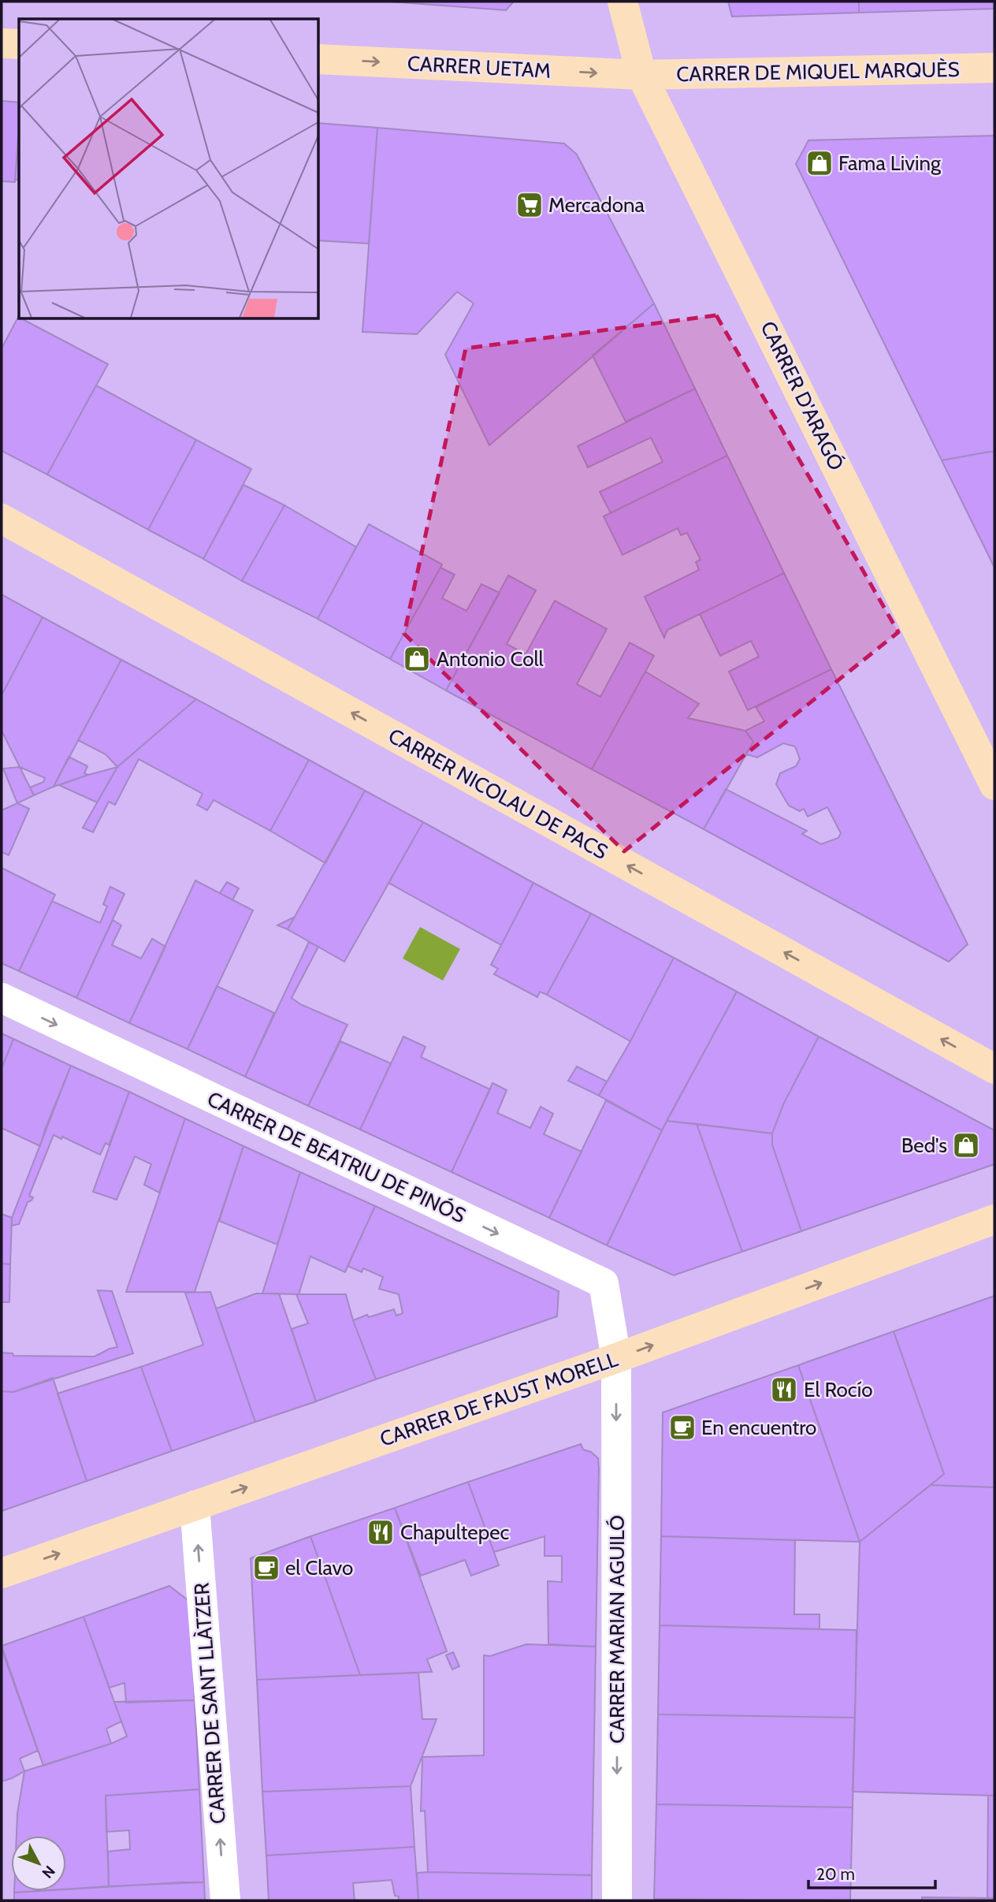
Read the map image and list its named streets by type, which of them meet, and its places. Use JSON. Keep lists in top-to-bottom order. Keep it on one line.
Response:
{"streets":{"street":["CARRER UETAM","CARRER DE MIQUEL MARQUÈS","CARRER D'ARAGÓ","CARRER NICOLAU DE PACS","CARRER DE BEATRIU DE PINÓS","CARRER DE FAUST MORELL","CARRER MARIAN AGUILÓ","CARRER DE SANT LLÀTZER"]},"crossings":[["CARRER UETAM","CARRER DE MIQUEL MARQUÈS"],["CARRER UETAM","CARRER D'ARAGÓ"],["CARRER DE MIQUEL MARQUÈS","CARRER D'ARAGÓ"],["CARRER DE BEATRIU DE PINÓS","CARRER DE FAUST MORELL"],["CARRER DE BEATRIU DE PINÓS","CARRER MARIAN AGUILÓ"],["CARRER DE FAUST MORELL","CARRER MARIAN AGUILÓ"],["CARRER DE FAUST MORELL","CARRER DE SANT LLÀTZER"]],"one_way":["CARRER UETAM","CARRER NICOLAU DE PACS","CARRER DE BEATRIU DE PINÓS","CARRER DE FAUST MORELL","CARRER MARIAN AGUILÓ","CARRER DE SANT LLÀTZER"],"places":{"shop":["Fama Living","Antonio Coll","Bed's"],"supermarket":["Mercadona"],"restaurant":["El Rocío","Chapultepec"],"cafe":["En encuentro","el Clavo"]},"scale_bar":"20 m","north":"bottom right"}
